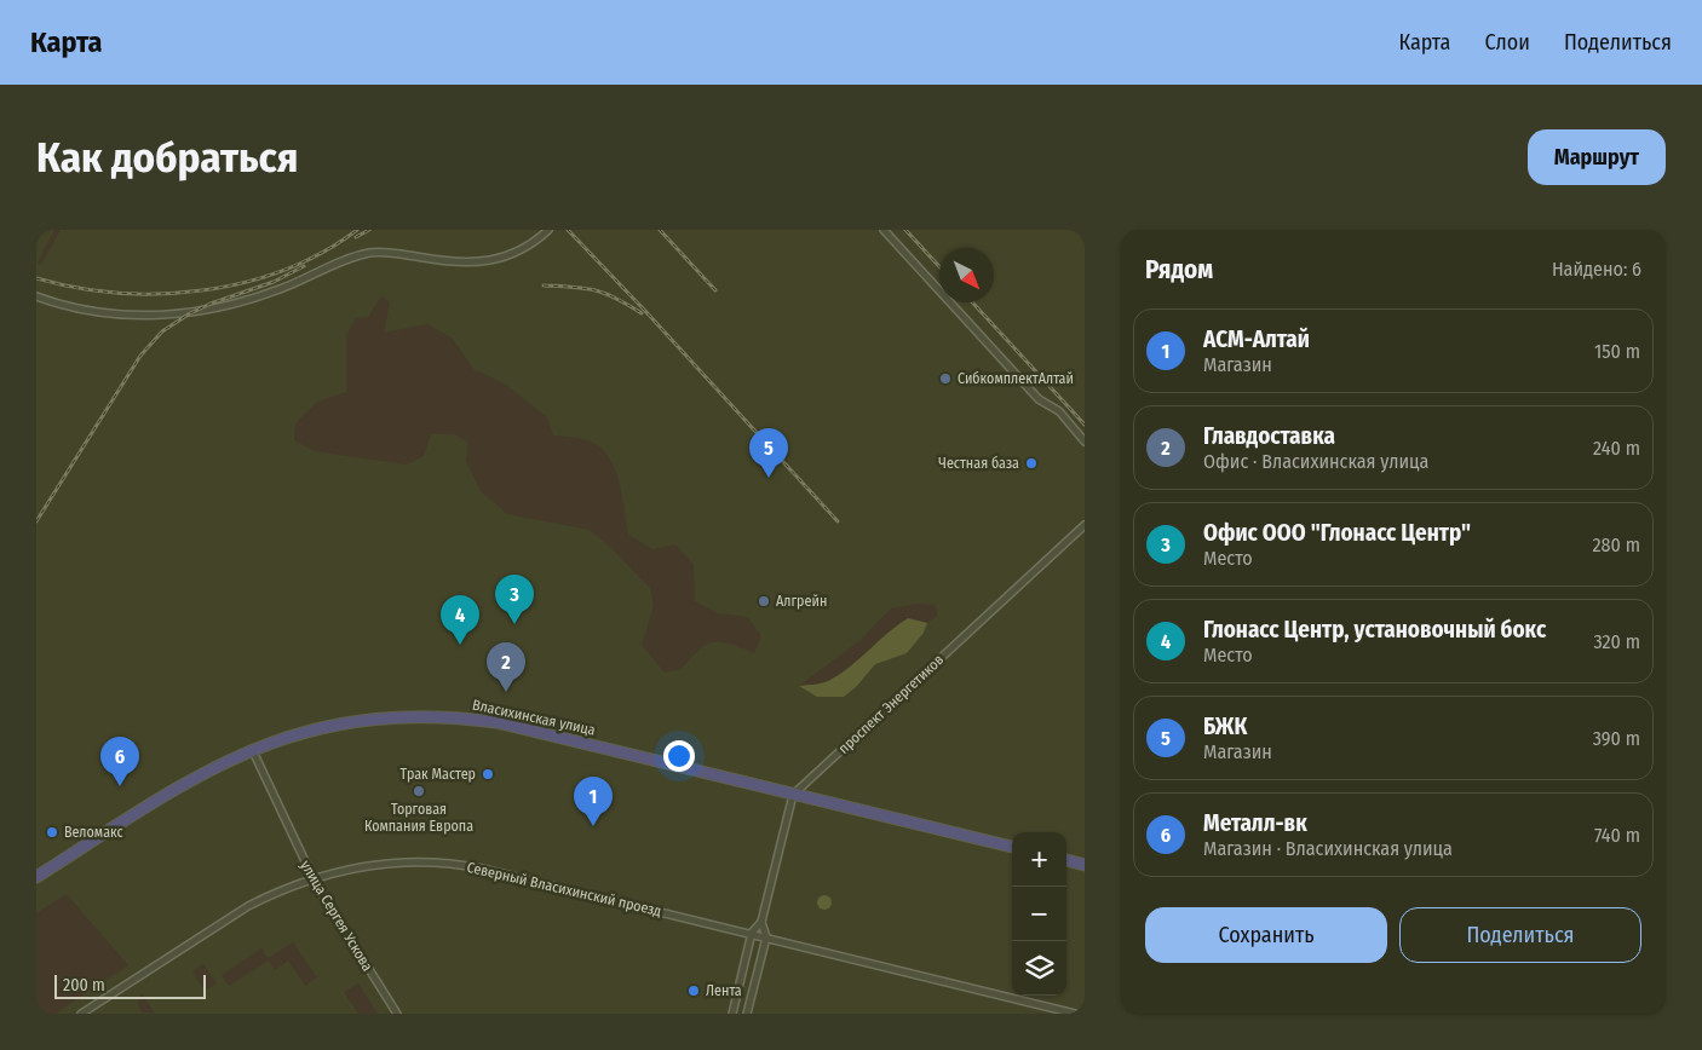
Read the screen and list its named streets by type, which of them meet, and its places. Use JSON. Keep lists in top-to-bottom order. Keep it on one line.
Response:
{"streets":{"highway":["Власихинская улица"],"street":["проспект Энергетиков","Северный Власихинский проезд","улица Сергея Ускова"]},"crossings":[["проспект Энергетиков","Власихинская улица"],["Власихинская улица","улица Сергея Ускова"],["Северный Власихинский проезд","улица Сергея Ускова"]],"places":["СибкомплектАлтай","Честная база","Алгрейн","Трак Мастер","Торговая Компания Европа","Веломакс","Лента"],"scale_bar":"200 m","north":"bottom right","page":{"header":"Карта","nav":["Карта","Слои","Поделиться"],"buttons":["Маршрут",["Сохранить","Поделиться"]],"title":"Как добраться","heading":["Рядом","Найдено: 6"],"list":[{"mark":"1","name":"АСМ-Алтай","note":"Магазин","value":"150 m"},{"mark":"2","name":"Главдоставка","note":"Офис · Власихинская улица","value":"240 m"},{"mark":"3","name":"Офис ООО \"Глонасс Центр\"","note":"Место","value":"280 m"},{"mark":"4","name":"Глонасс Центр, установочный бокс","note":"Место","value":"320 m"},{"mark":"5","name":"БЖК","note":"Магазин","value":"390 m"},{"mark":"6","name":"Металл-вк","note":"Магазин · Власихинская улица","value":"740 m"}],"pins":["5","3","4","2","6","1"],"map_buttons":["+","−"],"scale":"200 m"}}
